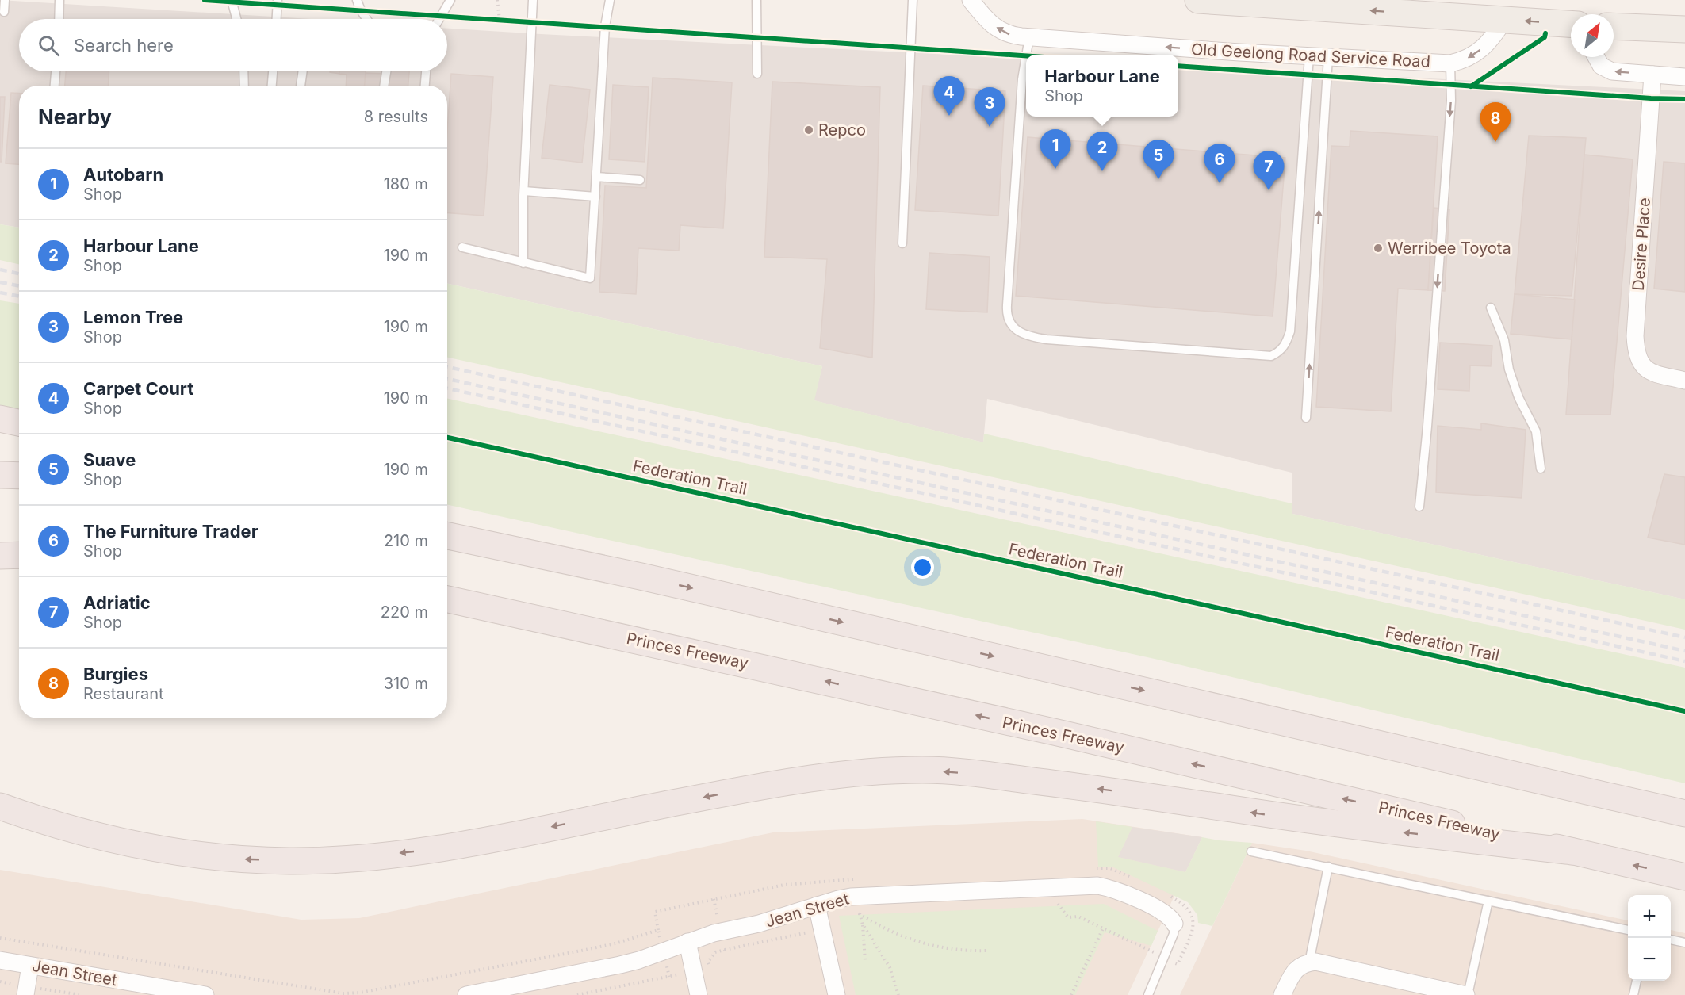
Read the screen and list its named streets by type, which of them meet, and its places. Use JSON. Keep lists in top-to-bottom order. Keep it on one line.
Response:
{"streets":{"highway":["Princes Freeway"],"street":["Old Geelong Road Service Road","Desire Place","Jean Street"],"cycle path":["Federation Trail"]},"one_way":["Old Geelong Road Service Road"],"places":["Repco","Werribee Toyota"],"north":"top right","page":{"search":"Search here","popup":["Harbour Lane","Shop"],"pins":["4","3","8","1","2","5","6","7"],"heading":["Nearby","8 results"],"list":[{"mark":"1","name":"Autobarn","note":"Shop","value":"180 m"},{"mark":"2","name":"Harbour Lane","note":"Shop","value":"190 m"},{"mark":"3","name":"Lemon Tree","note":"Shop","value":"190 m"},{"mark":"4","name":"Carpet Court","note":"Shop","value":"190 m"},{"mark":"5","name":"Suave","note":"Shop","value":"190 m"},{"mark":"6","name":"The Furniture Trader","note":"Shop","value":"210 m"},{"mark":"7","name":"Adriatic","note":"Shop","value":"220 m"},{"mark":"8","name":"Burgies","note":"Restaurant","value":"310 m"}],"map_buttons":["+","−"]}}
